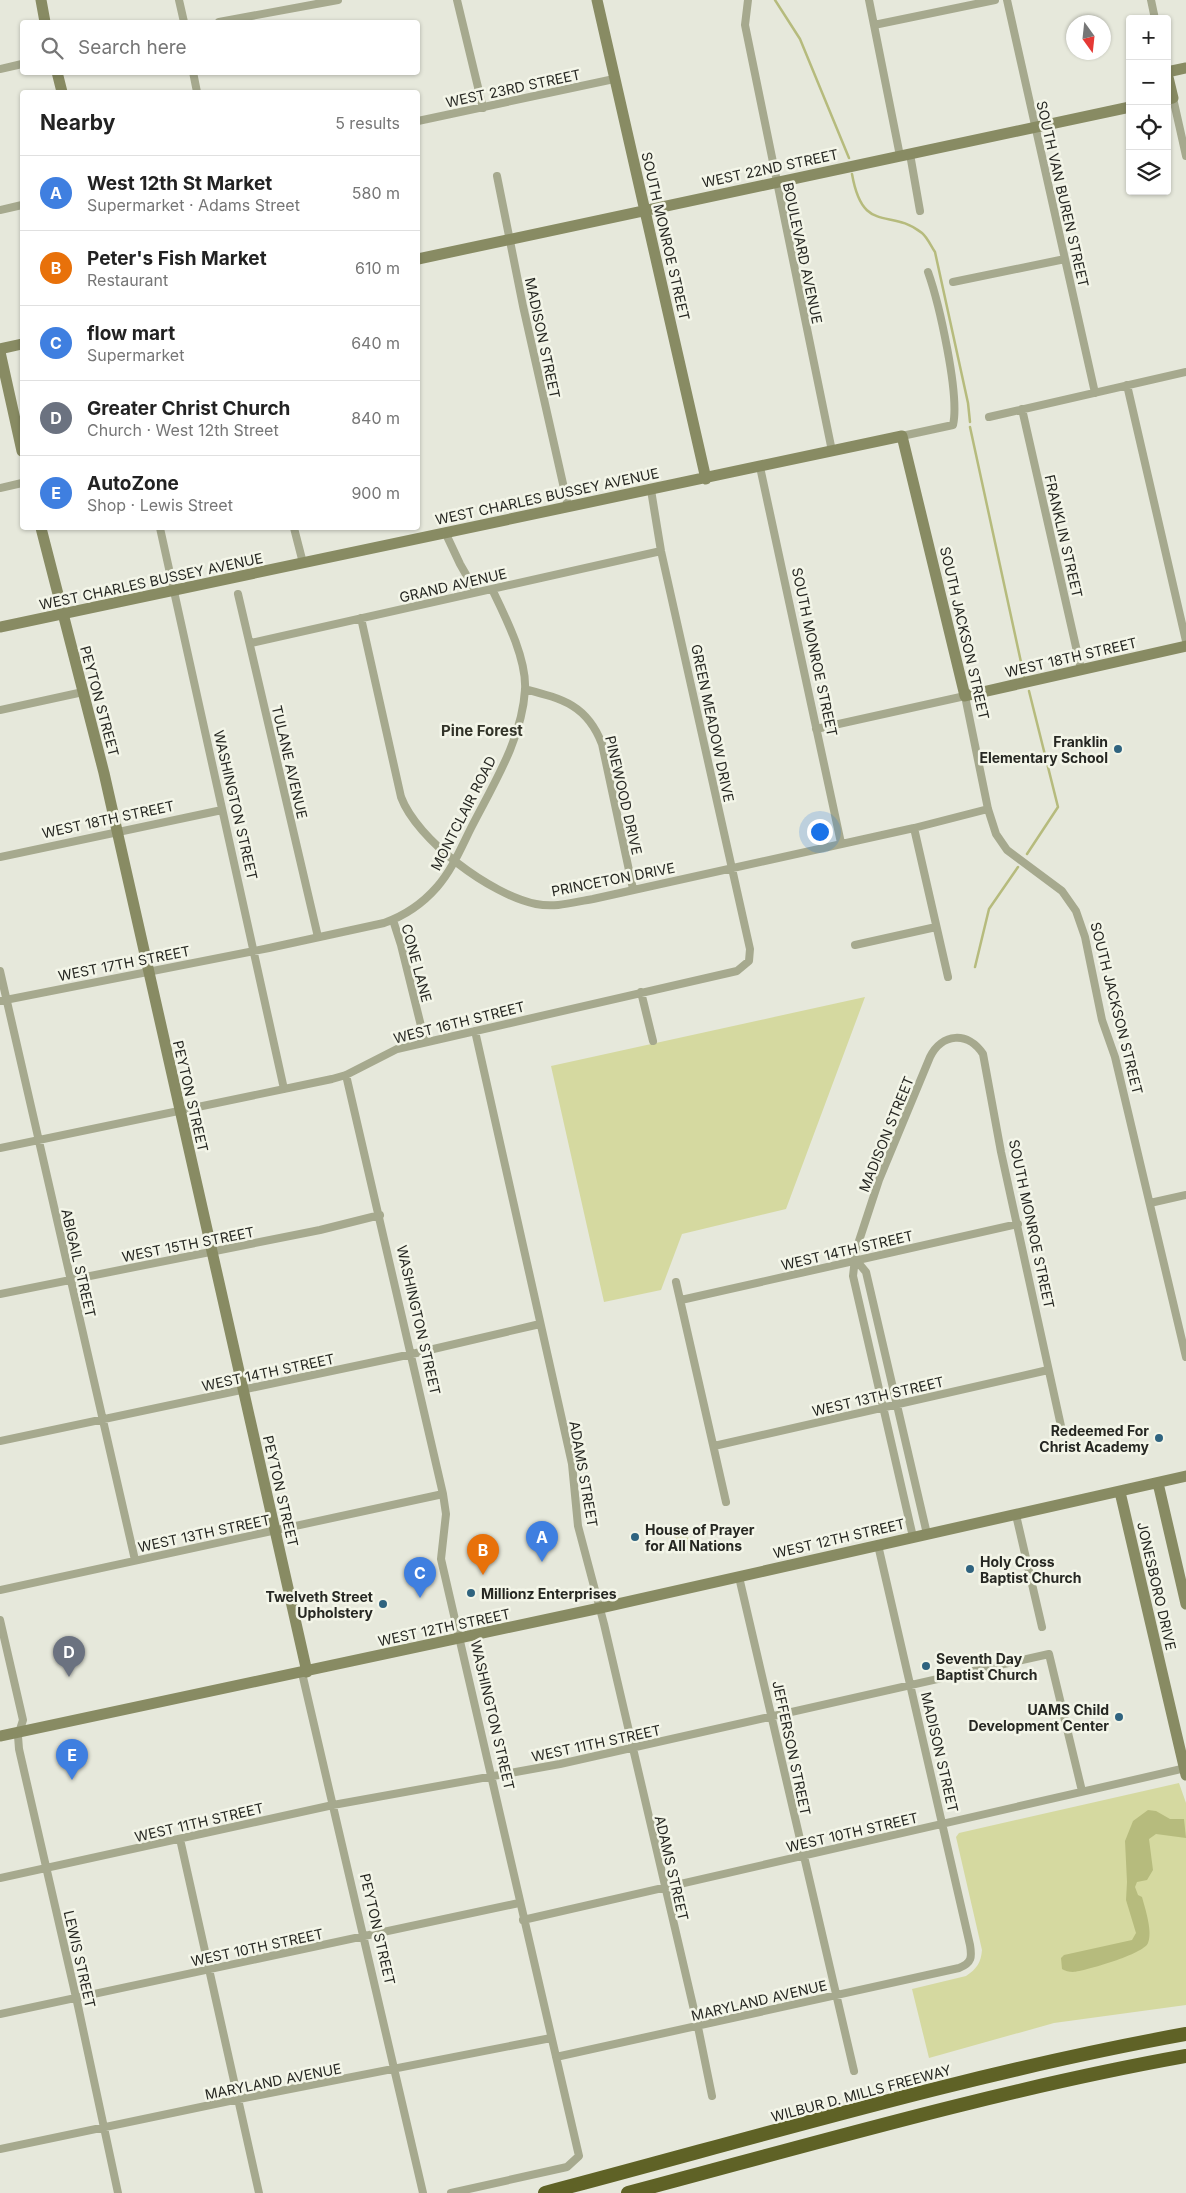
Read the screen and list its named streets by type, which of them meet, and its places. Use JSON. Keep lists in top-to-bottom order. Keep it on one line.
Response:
{"streets":{"highway":["WILBUR D. MILLS FREEWAY"],"street":["WEST 23RD STREET","WEST 22ND STREET","SOUTH VAN BUREN STREET","SOUTH MONROE STREET","BOULEVARD AVENUE","MADISON STREET","WEST CHARLES BUSSEY AVENUE","FRANKLIN STREET","GRAND AVENUE","SOUTH JACKSON STREET","WEST 18TH STREET","PEYTON STREET","GREEN MEADOW DRIVE","TULANE AVENUE","PINEWOOD DRIVE","WASHINGTON STREET","MONTCLAIR ROAD","PRINCETON DRIVE","WEST 17TH STREET","CONE LANE","WEST 16TH STREET","WEST 15TH STREET","WEST 14TH STREET","ABIGAIL STREET","WEST 13TH STREET","ADAMS STREET","WEST 12TH STREET","JONESBORO DRIVE","WEST 11TH STREET","JEFFERSON STREET","WEST 10TH STREET","LEWIS STREET","MARYLAND AVENUE"]},"crossings":[["WEST 23RD STREET","SOUTH MONROE STREET"],["WEST 22ND STREET","SOUTH VAN BUREN STREET"],["WEST 22ND STREET","SOUTH MONROE STREET"],["WEST 22ND STREET","BOULEVARD AVENUE"],["WEST 22ND STREET","MADISON STREET"],["SOUTH MONROE STREET","MADISON STREET"],["SOUTH MONROE STREET","WEST CHARLES BUSSEY AVENUE"],["SOUTH MONROE STREET","WEST 18TH STREET"],["SOUTH MONROE STREET","PRINCETON DRIVE"],["SOUTH MONROE STREET","WEST 14TH STREET"],["SOUTH MONROE STREET","WEST 13TH STREET"],["BOULEVARD AVENUE","WEST CHARLES BUSSEY AVENUE"],["MADISON STREET","WEST CHARLES BUSSEY AVENUE"],["MADISON STREET","WEST 14TH STREET"],["MADISON STREET","WEST 13TH STREET"],["MADISON STREET","WEST 12TH STREET"],["MADISON STREET","WEST 11TH STREET"],["MADISON STREET","WEST 10TH STREET"],["MADISON STREET","MARYLAND AVENUE"],["WEST CHARLES BUSSEY AVENUE","SOUTH JACKSON STREET"],["WEST CHARLES BUSSEY AVENUE","PEYTON STREET"],["WEST CHARLES BUSSEY AVENUE","GREEN MEADOW DRIVE"],["WEST CHARLES BUSSEY AVENUE","WASHINGTON STREET"],["FRANKLIN STREET","WEST 18TH STREET"],["GRAND AVENUE","GREEN MEADOW DRIVE"],["GRAND AVENUE","TULANE AVENUE"],["GRAND AVENUE","MONTCLAIR ROAD"],["GRAND AVENUE","PRINCETON DRIVE"],["SOUTH JACKSON STREET","WEST 18TH STREET"],["SOUTH JACKSON STREET","PRINCETON DRIVE"],["WEST 18TH STREET","PEYTON STREET"],["WEST 18TH STREET","WASHINGTON STREET"],["PEYTON STREET","WEST 17TH STREET"],["PEYTON STREET","WEST 16TH STREET"],["PEYTON STREET","WEST 15TH STREET"],["PEYTON STREET","WEST 14TH STREET"],["PEYTON STREET","WEST 13TH STREET"],["PEYTON STREET","WEST 12TH STREET"],["PEYTON STREET","WEST 11TH STREET"],["PEYTON STREET","WEST 10TH STREET"],["PEYTON STREET","MARYLAND AVENUE"],["GREEN MEADOW DRIVE","PRINCETON DRIVE"],["GREEN MEADOW DRIVE","WEST 16TH STREET"],["TULANE AVENUE","MONTCLAIR ROAD"],["PINEWOOD DRIVE","MONTCLAIR ROAD"],["PINEWOOD DRIVE","PRINCETON DRIVE"],["WASHINGTON STREET","MONTCLAIR ROAD"],["WASHINGTON STREET","WEST 17TH STREET"],["WASHINGTON STREET","WEST 16TH STREET"],["WASHINGTON STREET","WEST 15TH STREET"],["WASHINGTON STREET","WEST 14TH STREET"],["WASHINGTON STREET","WEST 13TH STREET"],["WASHINGTON STREET","WEST 12TH STREET"],["WASHINGTON STREET","WEST 11TH STREET"],["WASHINGTON STREET","WEST 10TH STREET"],["WASHINGTON STREET","MARYLAND AVENUE"],["MONTCLAIR ROAD","PRINCETON DRIVE"],["MONTCLAIR ROAD","WEST 17TH STREET"],["MONTCLAIR ROAD","CONE LANE"],["WEST 17TH STREET","ABIGAIL STREET"],["CONE LANE","WEST 16TH STREET"],["WEST 16TH STREET","ABIGAIL STREET"],["WEST 16TH STREET","ADAMS STREET"],["WEST 15TH STREET","ABIGAIL STREET"],["WEST 14TH STREET","ABIGAIL STREET"],["WEST 14TH STREET","ADAMS STREET"],["ABIGAIL STREET","WEST 13TH STREET"],["ADAMS STREET","WEST 12TH STREET"],["ADAMS STREET","WEST 11TH STREET"],["ADAMS STREET","WEST 10TH STREET"],["ADAMS STREET","MARYLAND AVENUE"],["WEST 12TH STREET","JONESBORO DRIVE"],["WEST 12TH STREET","JEFFERSON STREET"],["WEST 12TH STREET","LEWIS STREET"],["JONESBORO DRIVE","WEST 10TH STREET"],["WEST 11TH STREET","JEFFERSON STREET"],["WEST 11TH STREET","WEST 10TH STREET"],["WEST 11TH STREET","LEWIS STREET"],["JEFFERSON STREET","WEST 10TH STREET"],["JEFFERSON STREET","MARYLAND AVENUE"],["WEST 10TH STREET","LEWIS STREET"],["LEWIS STREET","MARYLAND AVENUE"]],"districts":["Pine Forest"],"places":["Franklin Elementary School","Redeemed For Christ Academy","House of Prayer for All Nations","Holy Cross Baptist Church","Millionz Enterprises","Twelveth Street Upholstery","Seventh Day Baptist Church","UAMS Child Development Center"],"north":"bottom","page":{"map_buttons":["+","−"],"search":"Search here","heading":["Nearby","5 results"],"list":[{"mark":"A","name":"West 12th St Market","note":"Supermarket · Adams Street","value":"580 m"},{"mark":"B","name":"Peter's Fish Market","note":"Restaurant","value":"610 m"},{"mark":"C","name":"flow mart","note":"Supermarket","value":"640 m"},{"mark":"D","name":"Greater Christ Church","note":"Church · West 12th Street","value":"840 m"},{"mark":"E","name":"AutoZone","note":"Shop · Lewis Street","value":"900 m"}],"pins":["A","B","C","D","E"]}}
